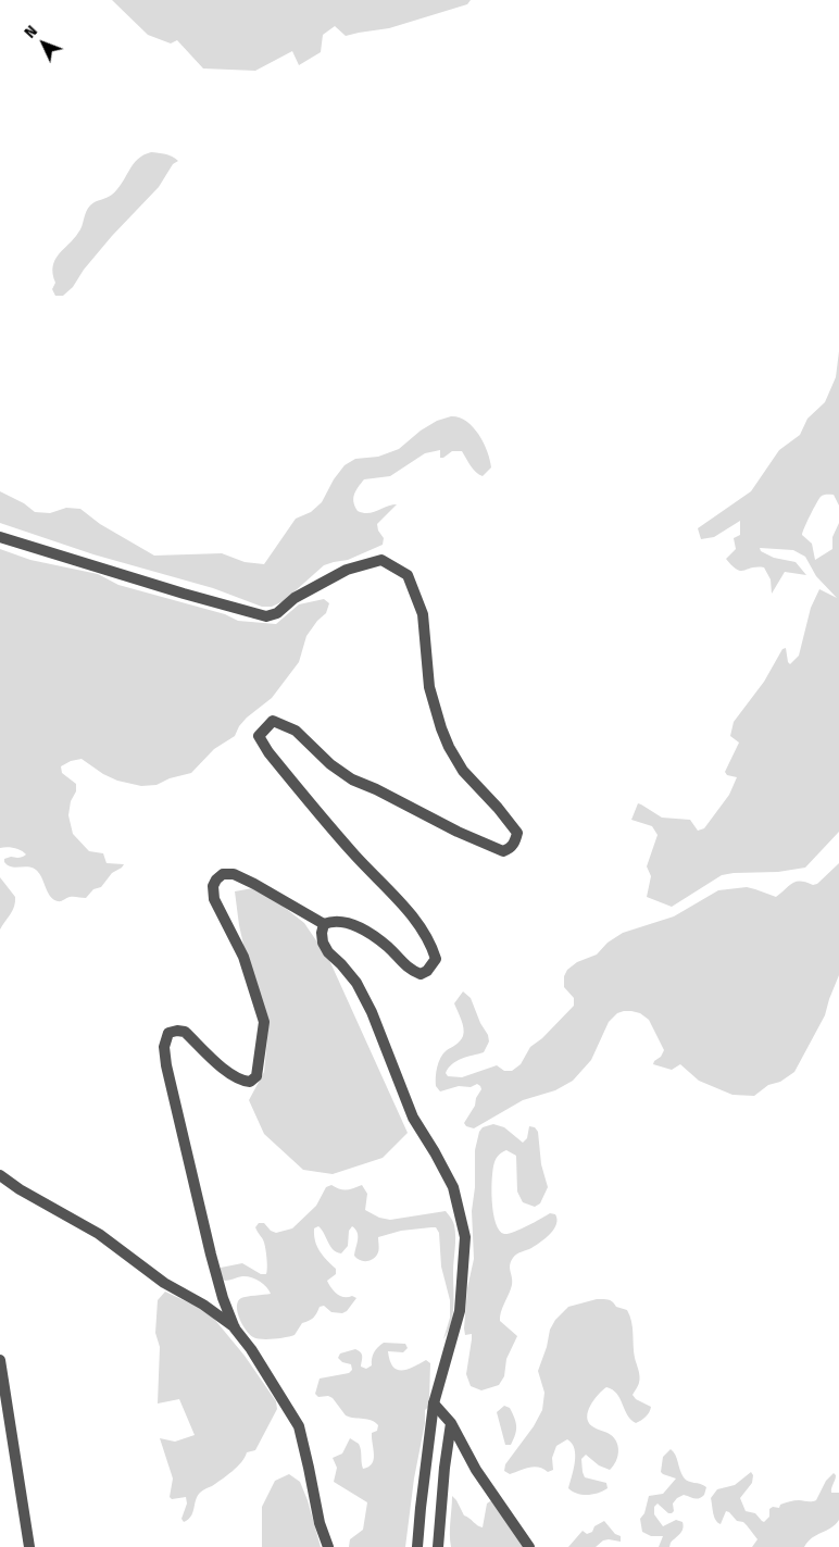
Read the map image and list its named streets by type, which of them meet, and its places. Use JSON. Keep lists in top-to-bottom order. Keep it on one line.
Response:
{"north":"top left"}
